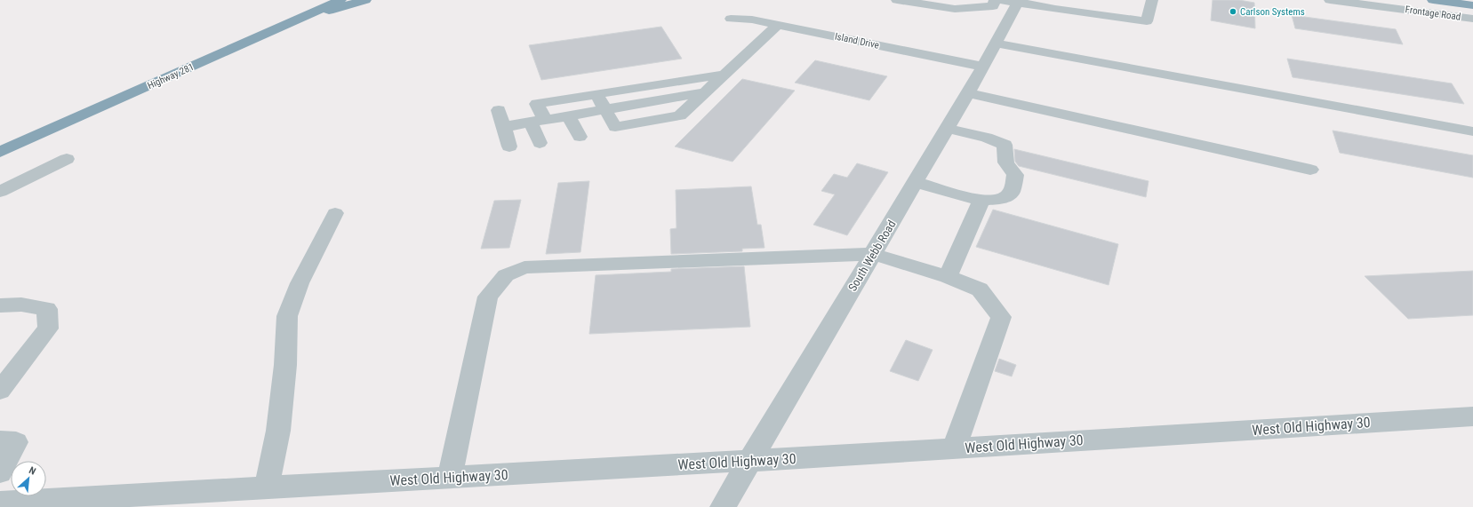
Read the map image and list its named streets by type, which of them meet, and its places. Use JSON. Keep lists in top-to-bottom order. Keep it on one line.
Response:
{"streets":{"highway":["Highway 281"],"street":["Frontage Road","Island Drive","South Webb Road","West Old Highway 30"]},"crossings":[["Island Drive","South Webb Road"],["South Webb Road","West Old Highway 30"]],"places":["Carlson Systems"],"north":"top right"}
